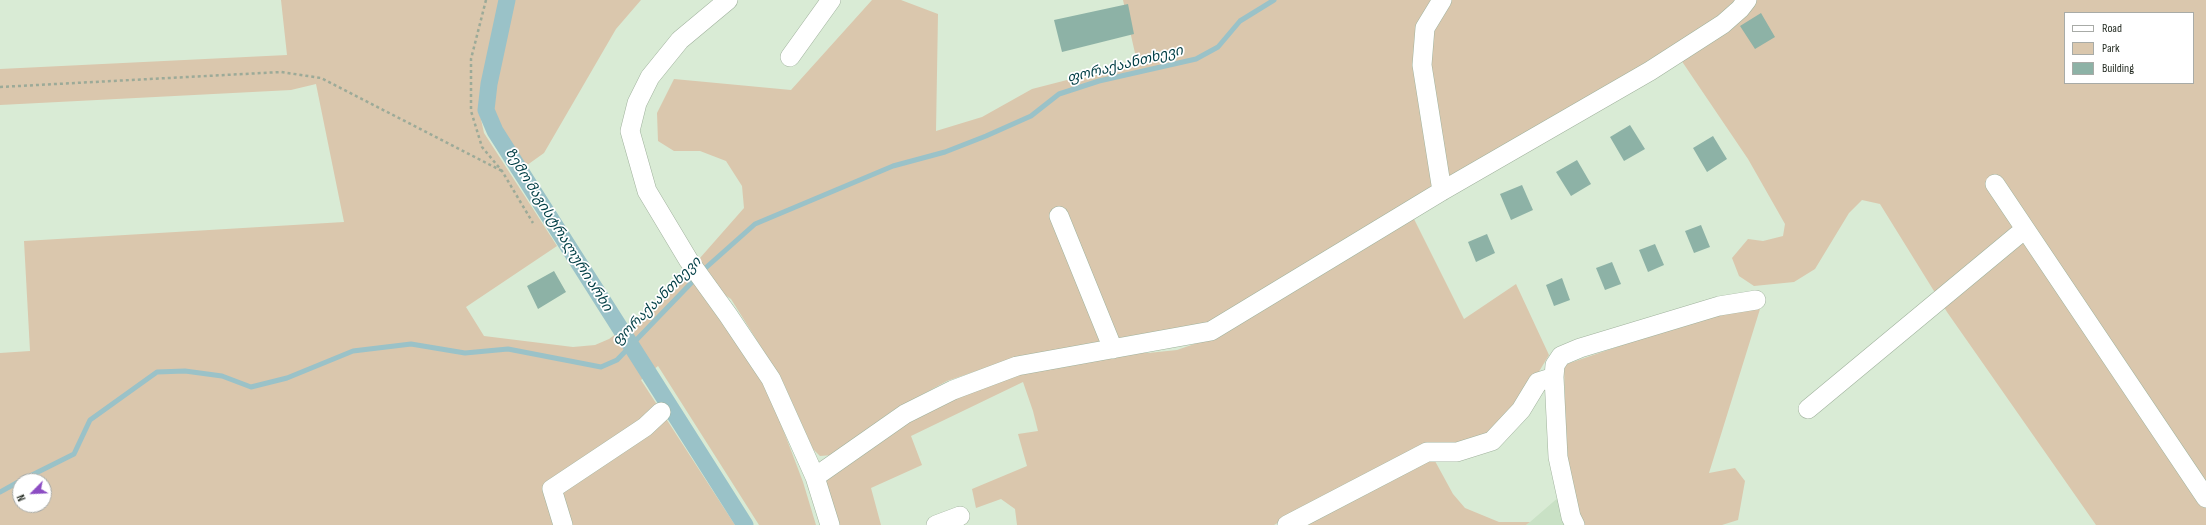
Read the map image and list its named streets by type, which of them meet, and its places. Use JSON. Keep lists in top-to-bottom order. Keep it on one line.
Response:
{"water":["ფორაქაანთხევი","ზემო მაგისტრალური არხი"],"legend":["Road","Park","Building"],"north":"bottom left"}
